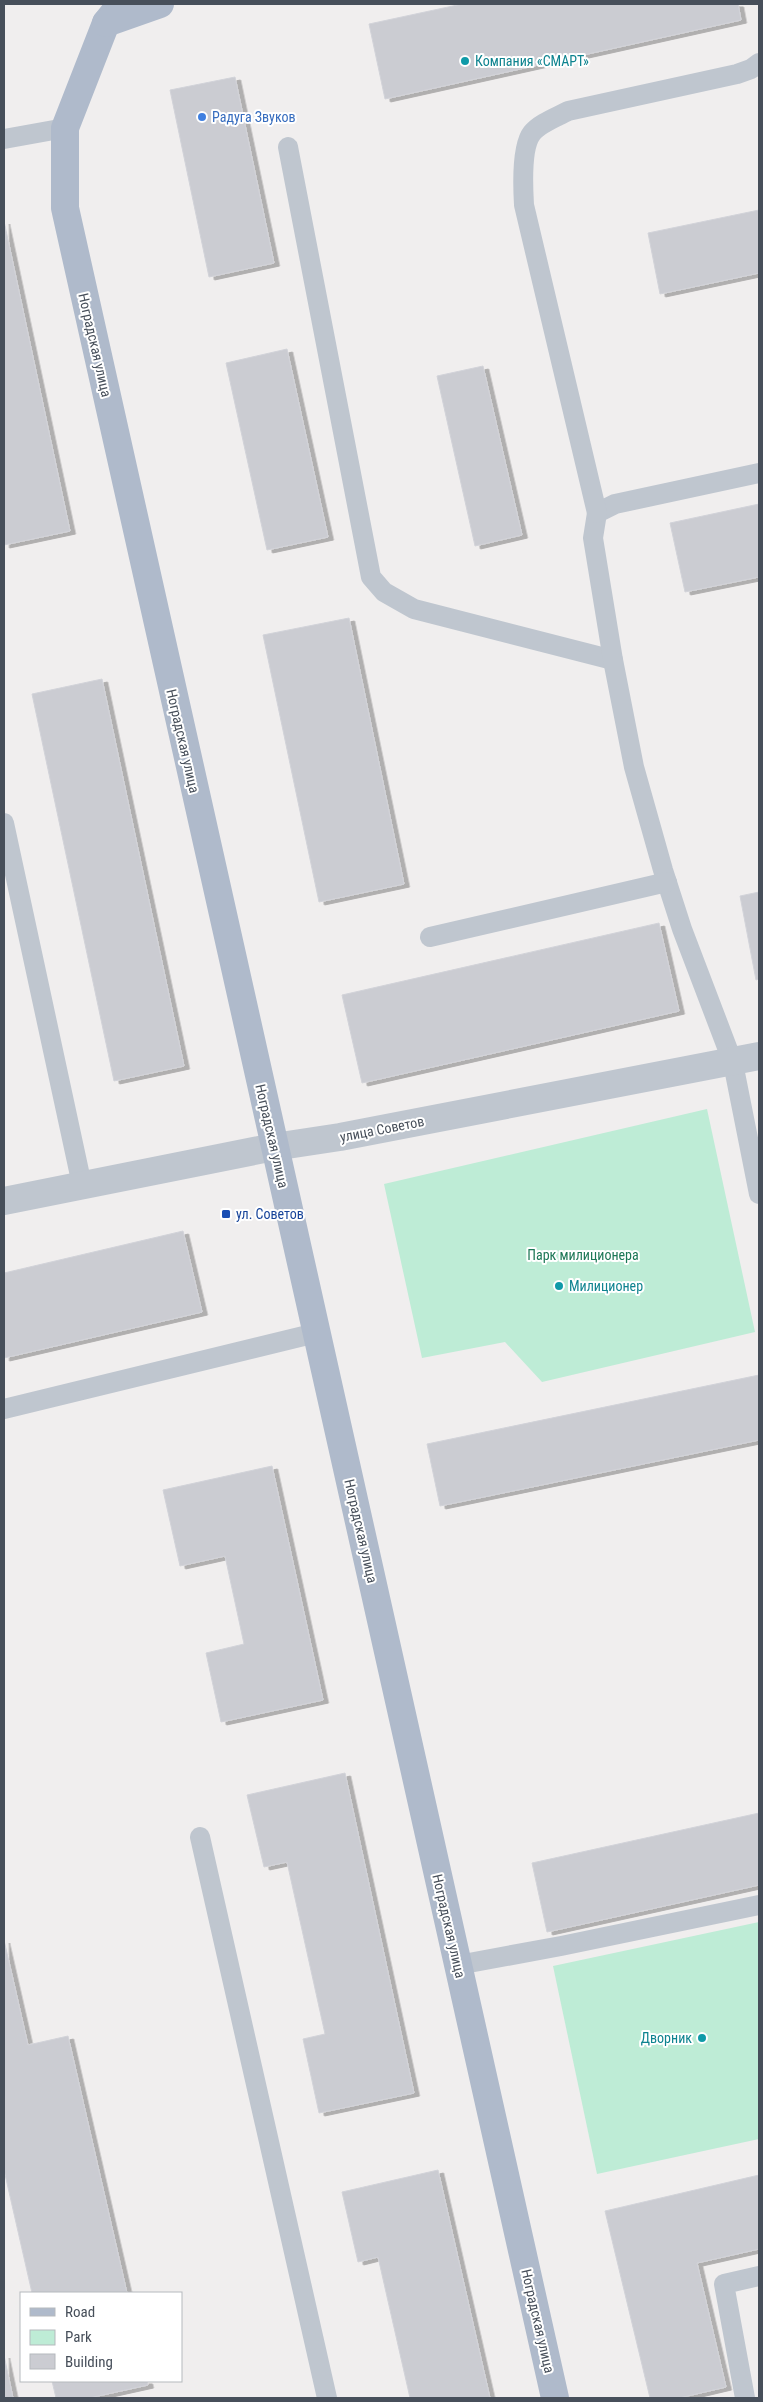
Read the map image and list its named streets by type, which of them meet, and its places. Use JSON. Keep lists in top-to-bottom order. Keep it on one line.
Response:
{"streets":{"main road":["Ноградская улица"],"street":["улица Советов"]},"crossings":[["Ноградская улица","улица Советов"]],"parks":["Парк милиционера"],"places":{"other":["Компания «СМАРТ»","Радуга Звуков","Милиционер","Дворник"],"transit":["ул. Советов"]},"legend":["Road","Park","Building"]}
